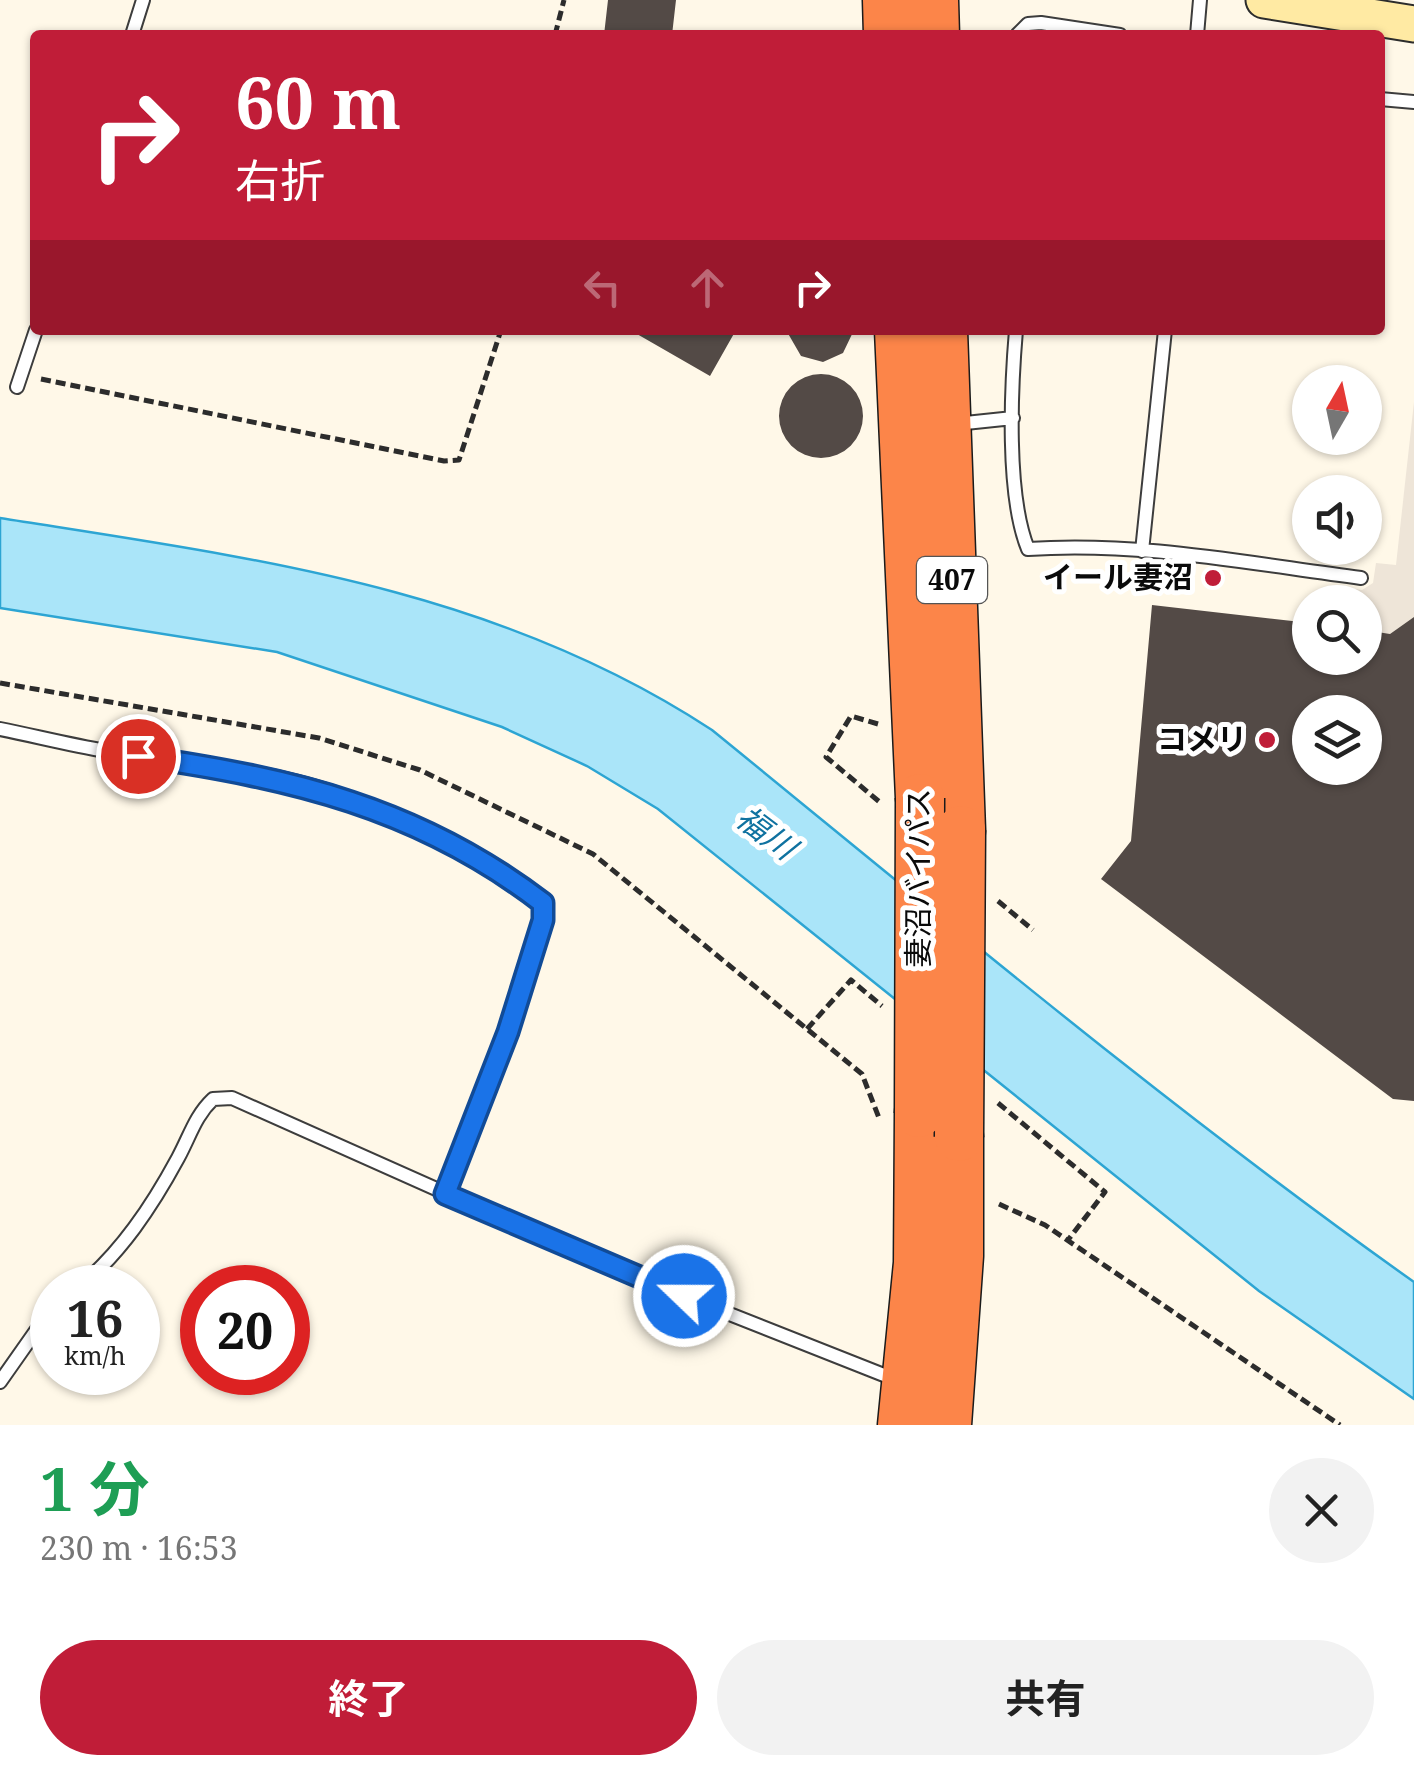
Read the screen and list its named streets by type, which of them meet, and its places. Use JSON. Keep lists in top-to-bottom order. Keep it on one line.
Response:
{"streets":{"highway":["407","妻沼バイパス"]},"water":["福川"],"places":["イール妻沼","コメリ"],"north":"top","page":{"turn":["60 m","右折"],"speed":"16 km/h","limit":"20","heading":["1 分","230 m · 16:53"],"buttons":["終了","共有"]}}
